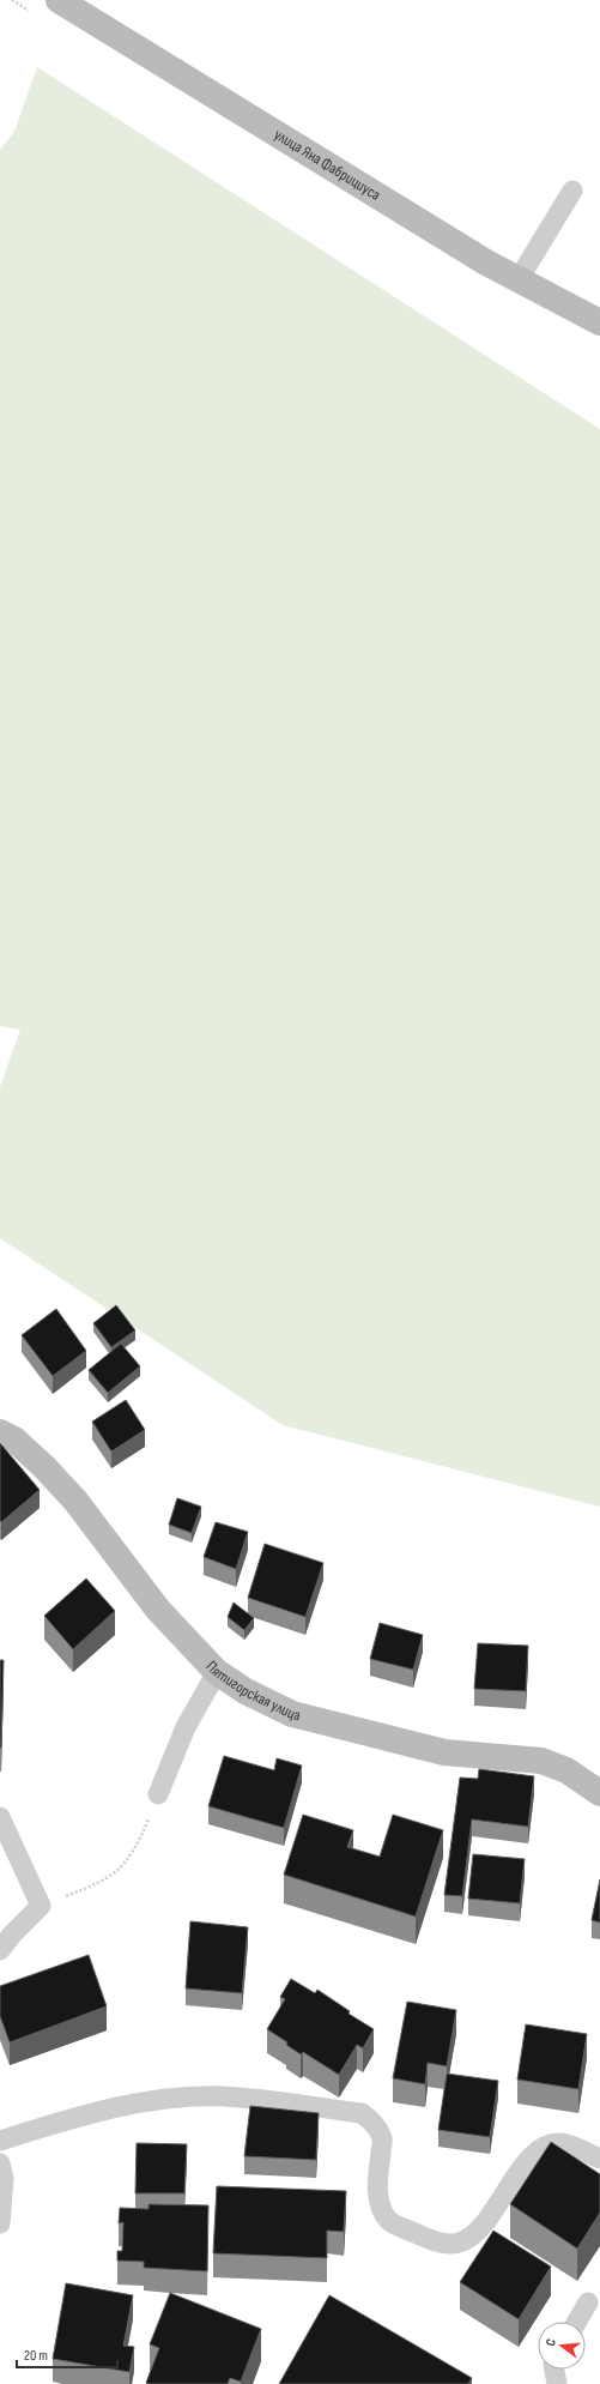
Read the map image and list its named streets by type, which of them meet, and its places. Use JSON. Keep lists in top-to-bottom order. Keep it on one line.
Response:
{"streets":{"street":["улица Яна Фабрициуса","Пятигорская улица"]},"scale_bar":"20 m","north":"left"}
